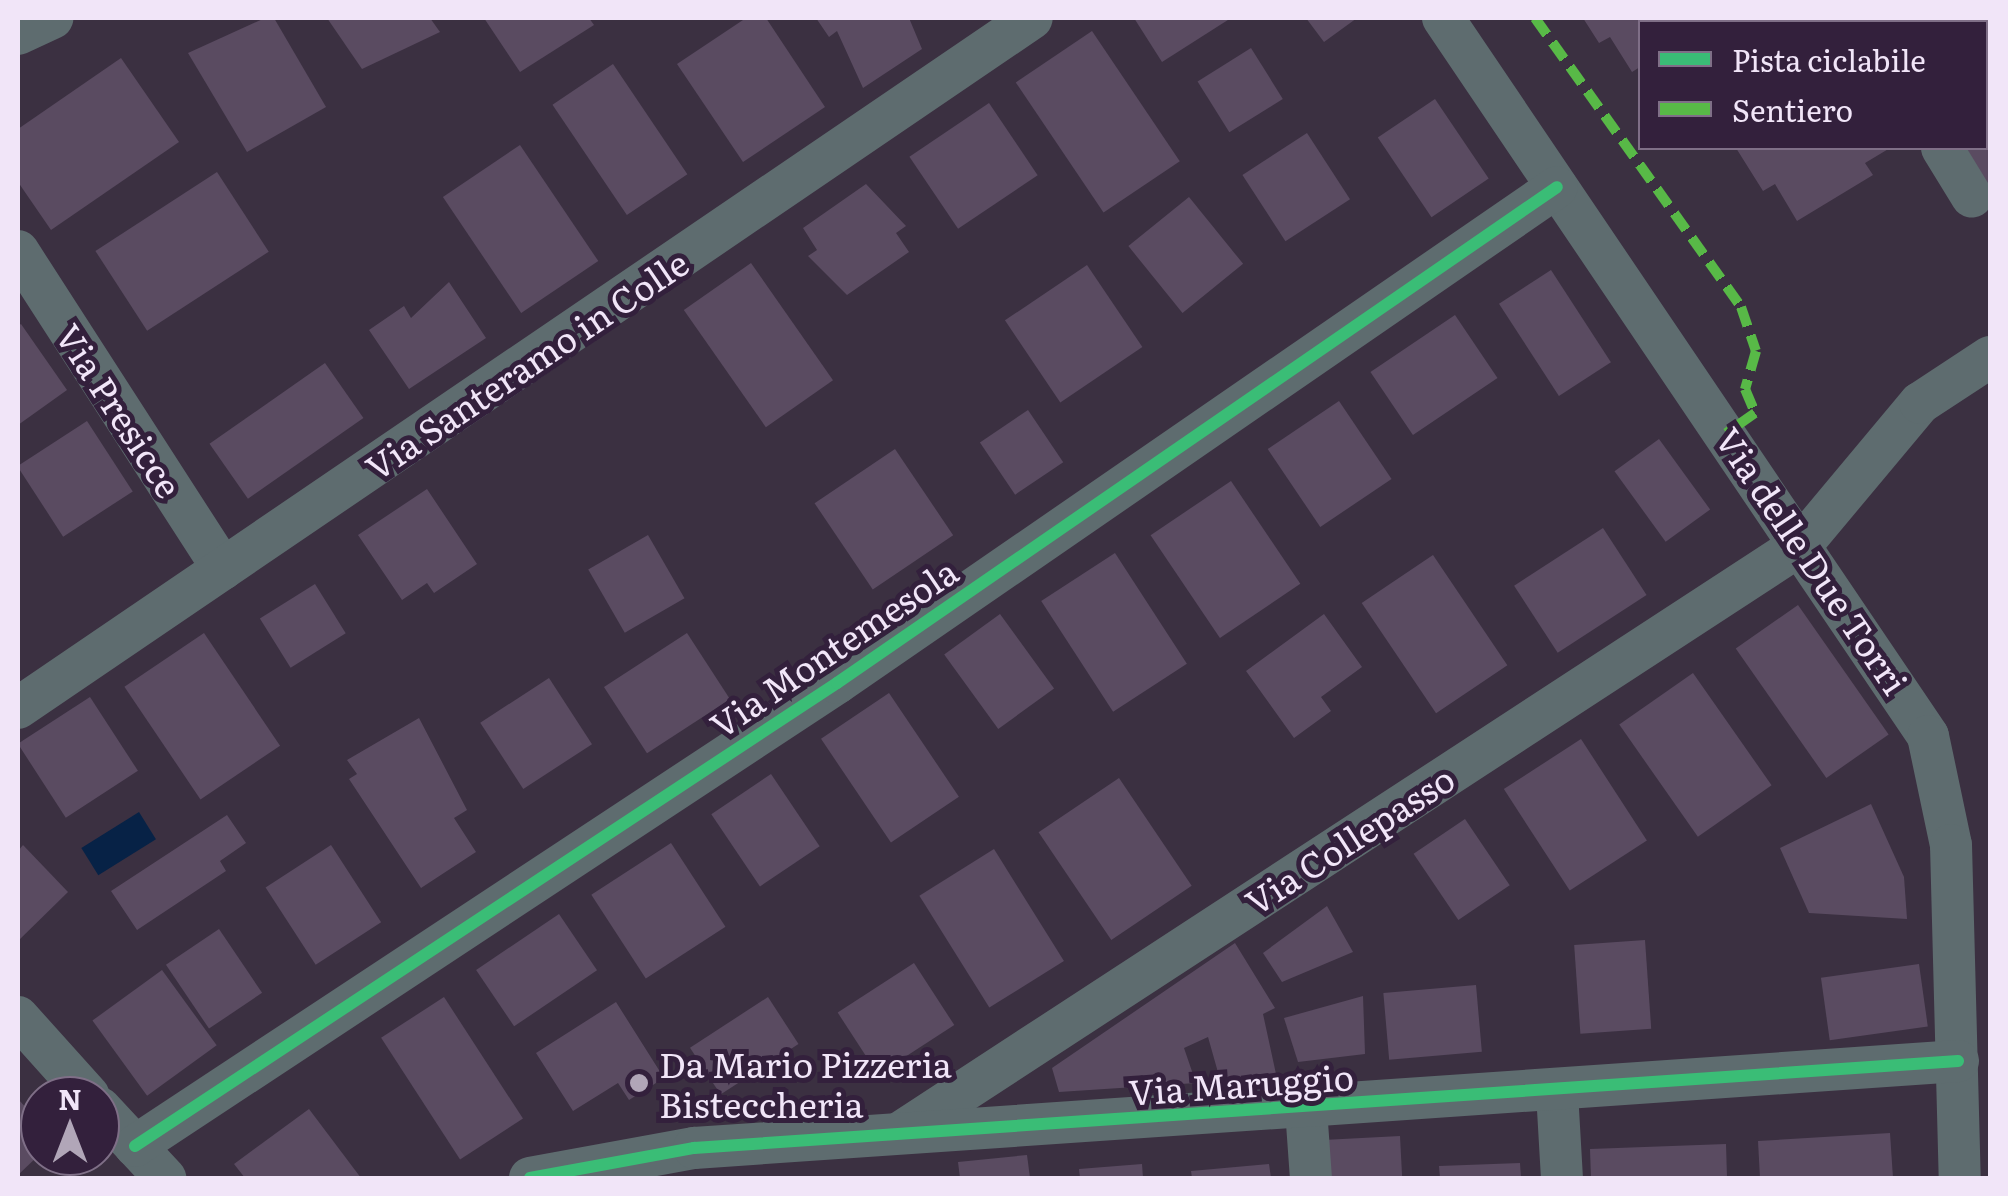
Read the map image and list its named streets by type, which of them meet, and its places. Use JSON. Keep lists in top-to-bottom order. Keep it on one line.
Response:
{"streets":{"street":["Via Santeramo in Colle","Via Presicce","Via delle Due Torri","Via Montemesola","Via Collepasso","Via Maruggio"]},"crossings":[["Via Santeramo in Colle","Via Presicce"],["Via delle Due Torri","Via Montemesola"],["Via delle Due Torri","Via Collepasso"],["Via delle Due Torri","Via Maruggio"],["Via Collepasso","Via Maruggio"]],"places":["Da Mario Pizzeria Bisteccheria"],"legend":["Pista ciclabile","Sentiero"],"north":"top"}
